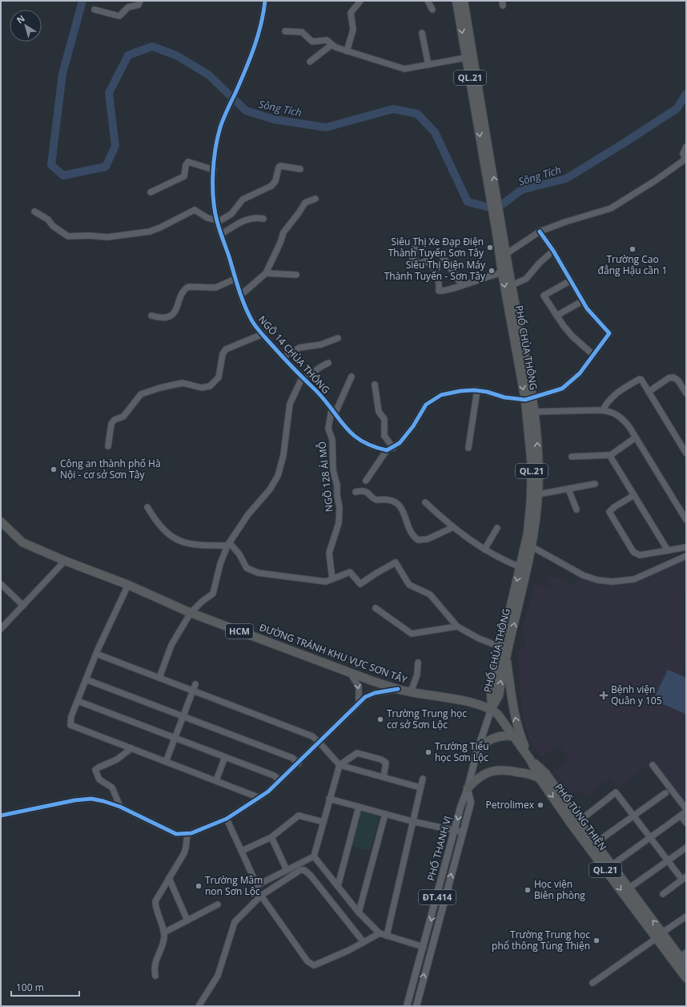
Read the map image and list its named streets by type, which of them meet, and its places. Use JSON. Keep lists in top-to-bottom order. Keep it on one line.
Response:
{"streets":{"highway":["QL.21","PHỐ CHÙA THÔNG","HCM","ĐƯỜNG TRÁNH KHU VỰC SƠN TÂY","PHỐ TÙNG THIỆN"],"main road":["PHỐ THANH VỊ","ĐT.414"],"street":["NGÕ 14 CHÙA THÔNG","NGÕ 128 ÁI MỖ"]},"crossings":[["PHỐ CHÙA THÔNG","ĐƯỜNG TRÁNH KHU VỰC SƠN TÂY"],["PHỐ CHÙA THÔNG","PHỐ TÙNG THIỆN"],["PHỐ CHÙA THÔNG","PHỐ THANH VỊ"],["NGÕ 14 CHÙA THÔNG","NGÕ 128 ÁI MỖ"],["ĐƯỜNG TRÁNH KHU VỰC SƠN TÂY","PHỐ TÙNG THIỆN"],["ĐƯỜNG TRÁNH KHU VỰC SƠN TÂY","PHỐ THANH VỊ"],["PHỐ TÙNG THIỆN","PHỐ THANH VỊ"]],"water":["Sông Tích"],"places":{"other":["Siêu Thị Xe Đạp Điện Thành Tuyến Sơn Tây","Trường Cao đẳng Hậu cần 1","Siêu Thị Điện Máy Thành Tuyến - Sơn Tây","Công an thành phố Hà Nội - cơ sở Sơn Tây","Trường Trung học cơ sở Sơn Lộc","Trường Tiểu học Sơn Lộc","Petrolimex","Trường Mầm non Sơn Lộc","Học viện Biên phòng","Trường Trung học phổ thông Tùng Thiện"],"health":["Bệnh viện Quân y 105"]},"scale_bar":"100 m","north":"top left"}
